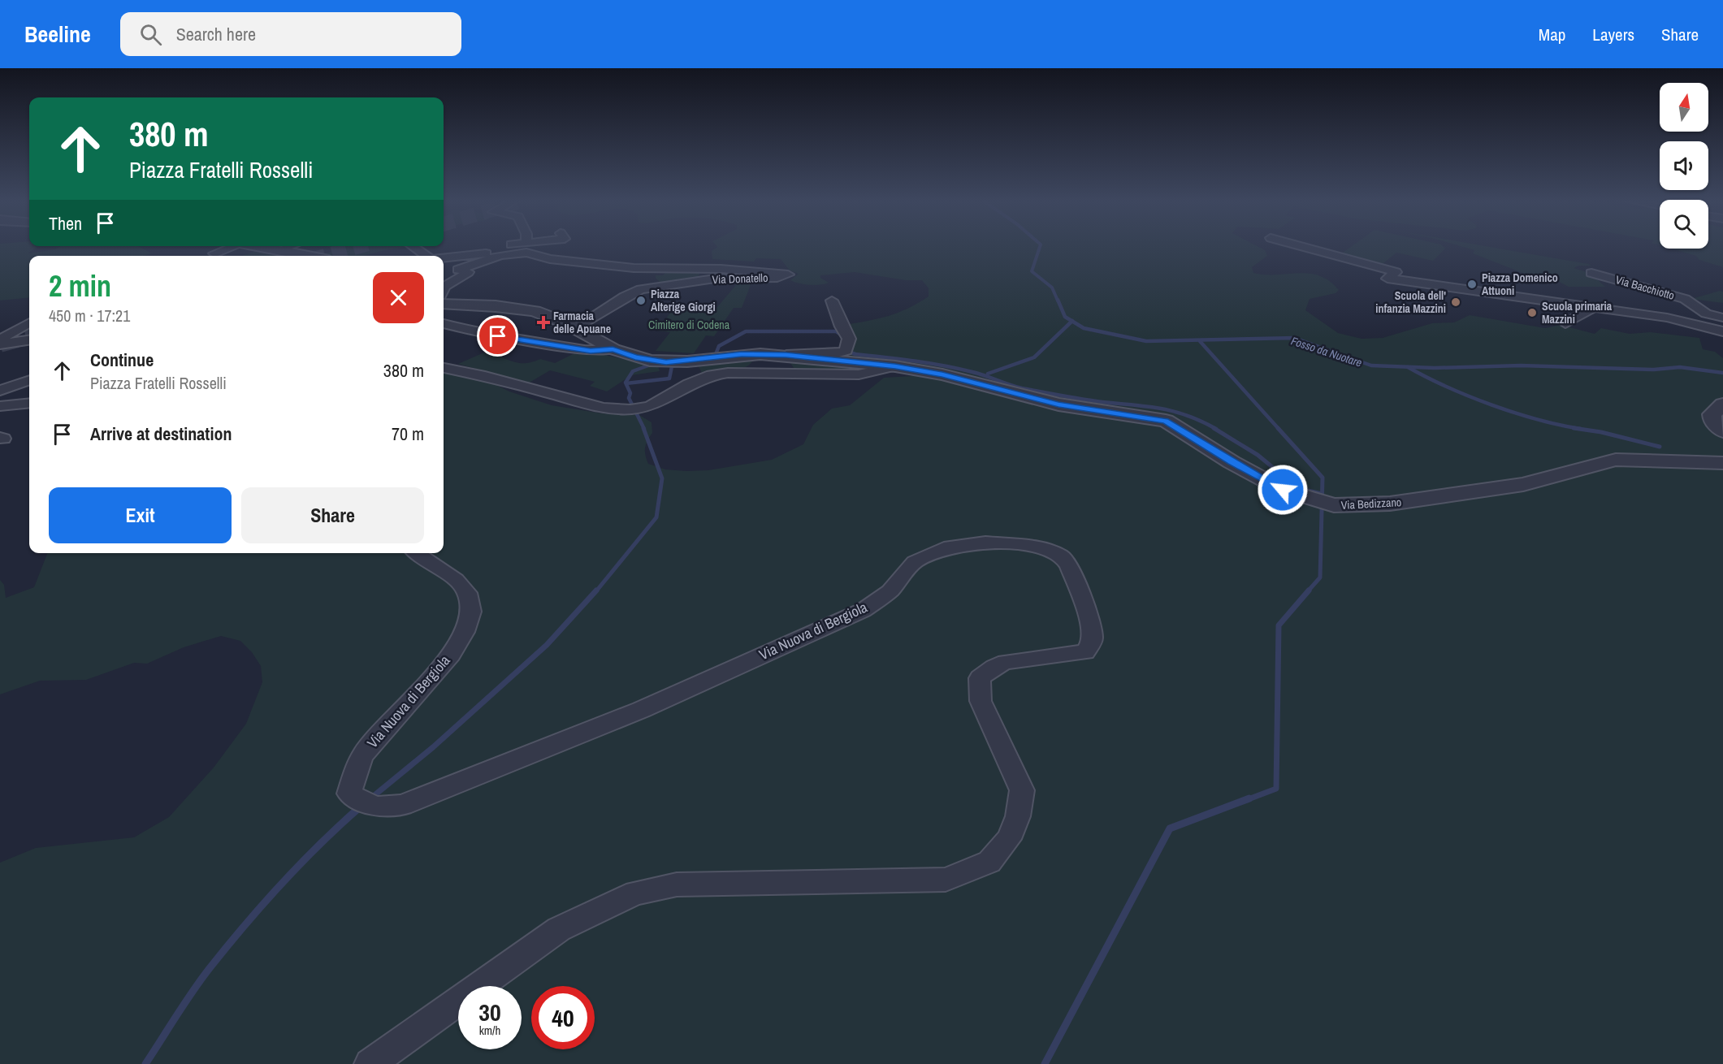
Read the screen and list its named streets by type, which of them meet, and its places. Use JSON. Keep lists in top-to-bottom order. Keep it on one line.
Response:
{"streets":{"street":["Via Donatello","Via Bacchiotto","Via Bedizzano","Via Nuova di Bergiola"]},"crossings":[["Via Donatello","Via Bedizzano"]],"water":["Fosso da Nuotare"],"parks":["Cimitero di Codena"],"places":{"other":["Piazza Domenico Attuoni","Piazza Alterige Giorgi","Scuola dell' infanzia Mazzini","Scuola primaria Mazzini"],"health":["Farmacia delle Apuane"]},"north":"top","page":{"header":"Beeline","search":"Search here","nav":["Map","Layers","Share"],"turn":["380 m","Piazza Fratelli Rosselli"],"then":"Then","heading":["2 min","450 m · 17:21"],"list":[{"name":"Continue","note":"Piazza Fratelli Rosselli","value":"380 m"},{"name":"Arrive at destination","value":"70 m"}],"buttons":["Exit","Share"],"speed":"30 km/h","limit":"40"}}
